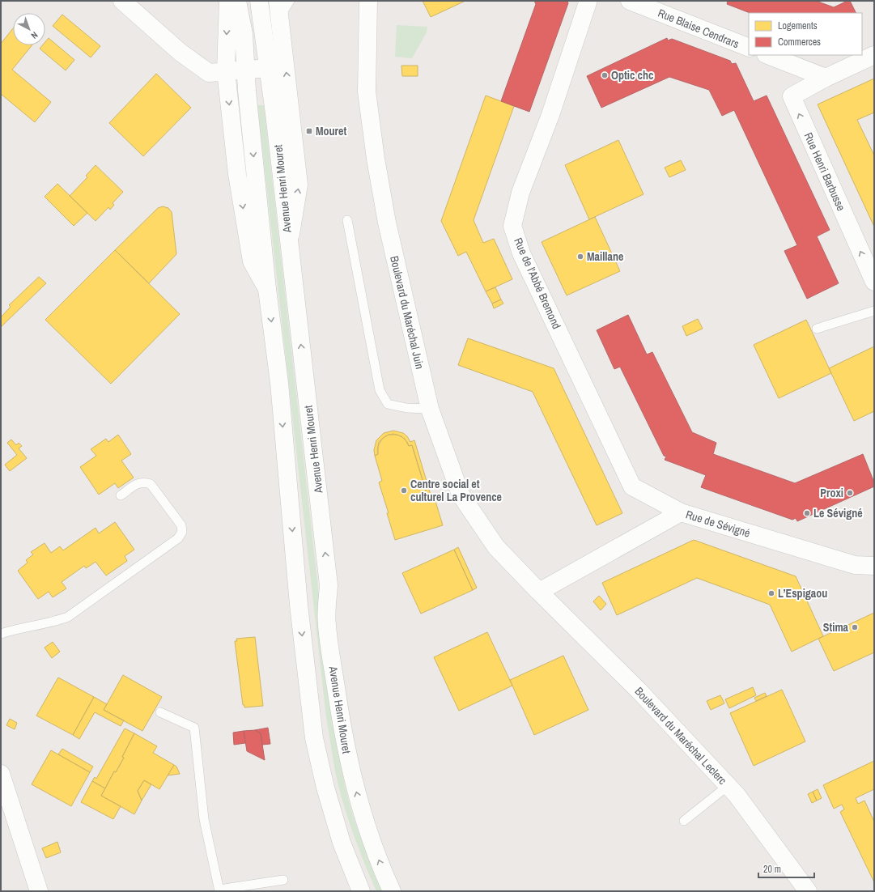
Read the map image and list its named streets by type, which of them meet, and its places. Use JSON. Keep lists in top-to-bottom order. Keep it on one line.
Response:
{"streets":{"street":["Rue Blaise Cendrars","Rue Henri Barbusse","Avenue Henri Mouret","Rue de l'Abbé Bremond","Boulevard du Maréchal Juin","Rue de Sévigné","Boulevard du Maréchal Leclerc"]},"crossings":[["Rue de l'Abbé Bremond","Rue de Sévigné"],["Boulevard du Maréchal Juin","Rue de Sévigné"],["Boulevard du Maréchal Juin","Boulevard du Maréchal Leclerc"],["Rue de Sévigné","Boulevard du Maréchal Leclerc"]],"one_way":["Rue Henri Barbusse"],"places":{"other":["Optic chc","Maillane","Centre social et culturel La Provence","Proxi","Le Sévigné","L’Espigaou","Stima"],"transit":["Mouret"]},"legend":["Logements","Commerces"],"scale_bar":"20 m","north":"bottom right"}
